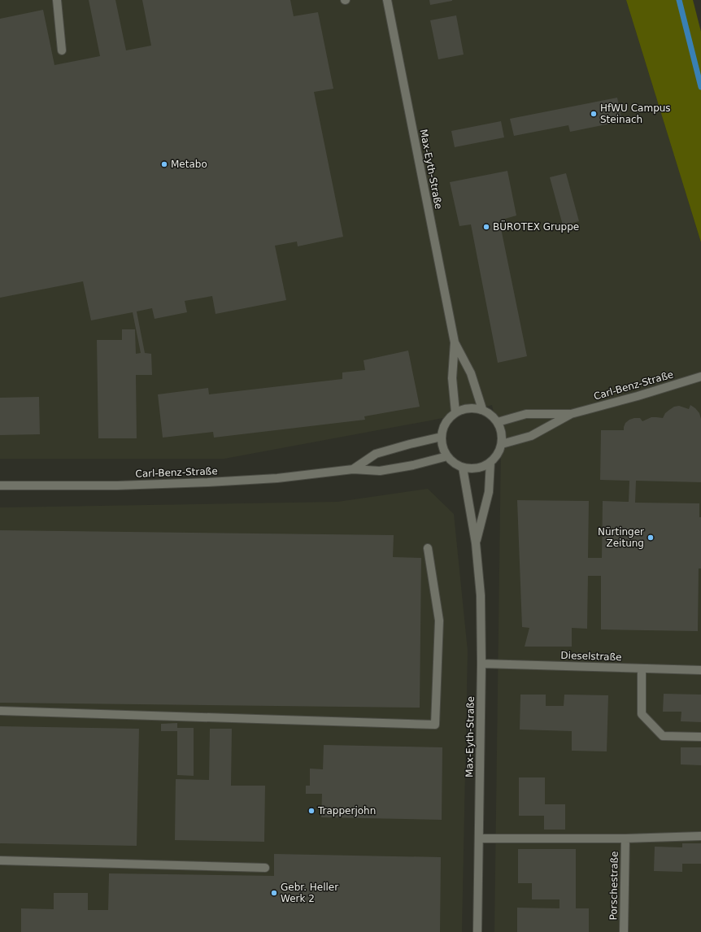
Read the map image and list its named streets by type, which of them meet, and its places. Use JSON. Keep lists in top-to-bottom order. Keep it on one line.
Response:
{"streets":{"street":["Max-Eyth-Straße","Carl-Benz-Straße","Dieselstraße","Porschestraße"]},"crossings":[["Max-Eyth-Straße","Carl-Benz-Straße"],["Max-Eyth-Straße","Dieselstraße"]],"places":["HfWU Campus Steinach","Metabo","BÜROTEX Gruppe","Nürtinger Zeitung","Trapperjohn","Gebr. Heller Werk 2"]}
